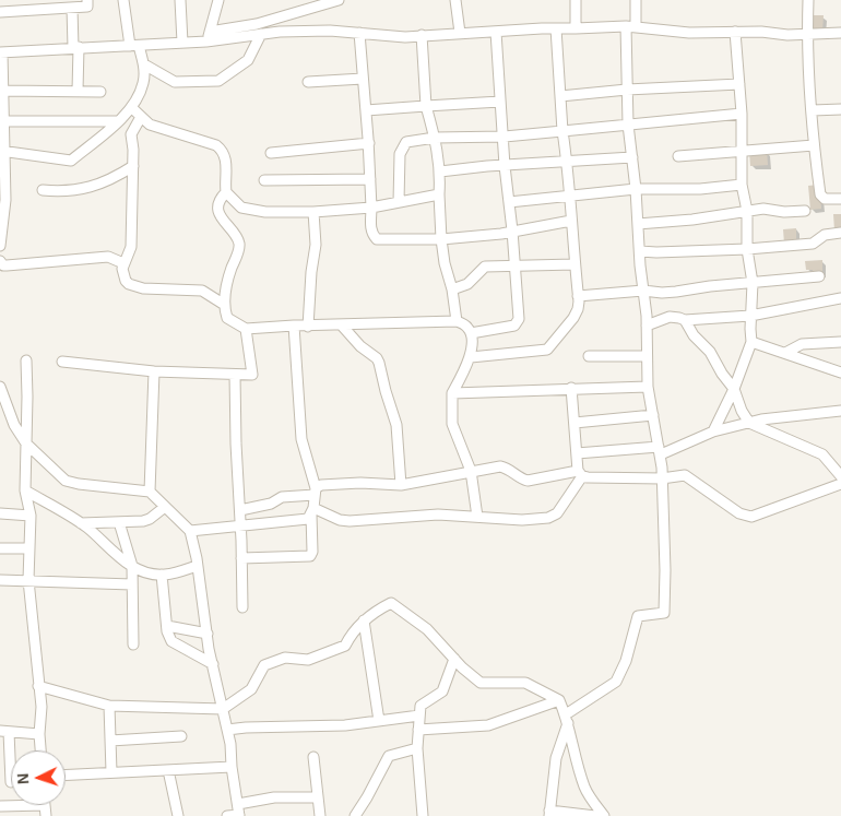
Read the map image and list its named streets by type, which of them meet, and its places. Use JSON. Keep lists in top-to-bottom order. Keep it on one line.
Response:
{"north":"left"}
